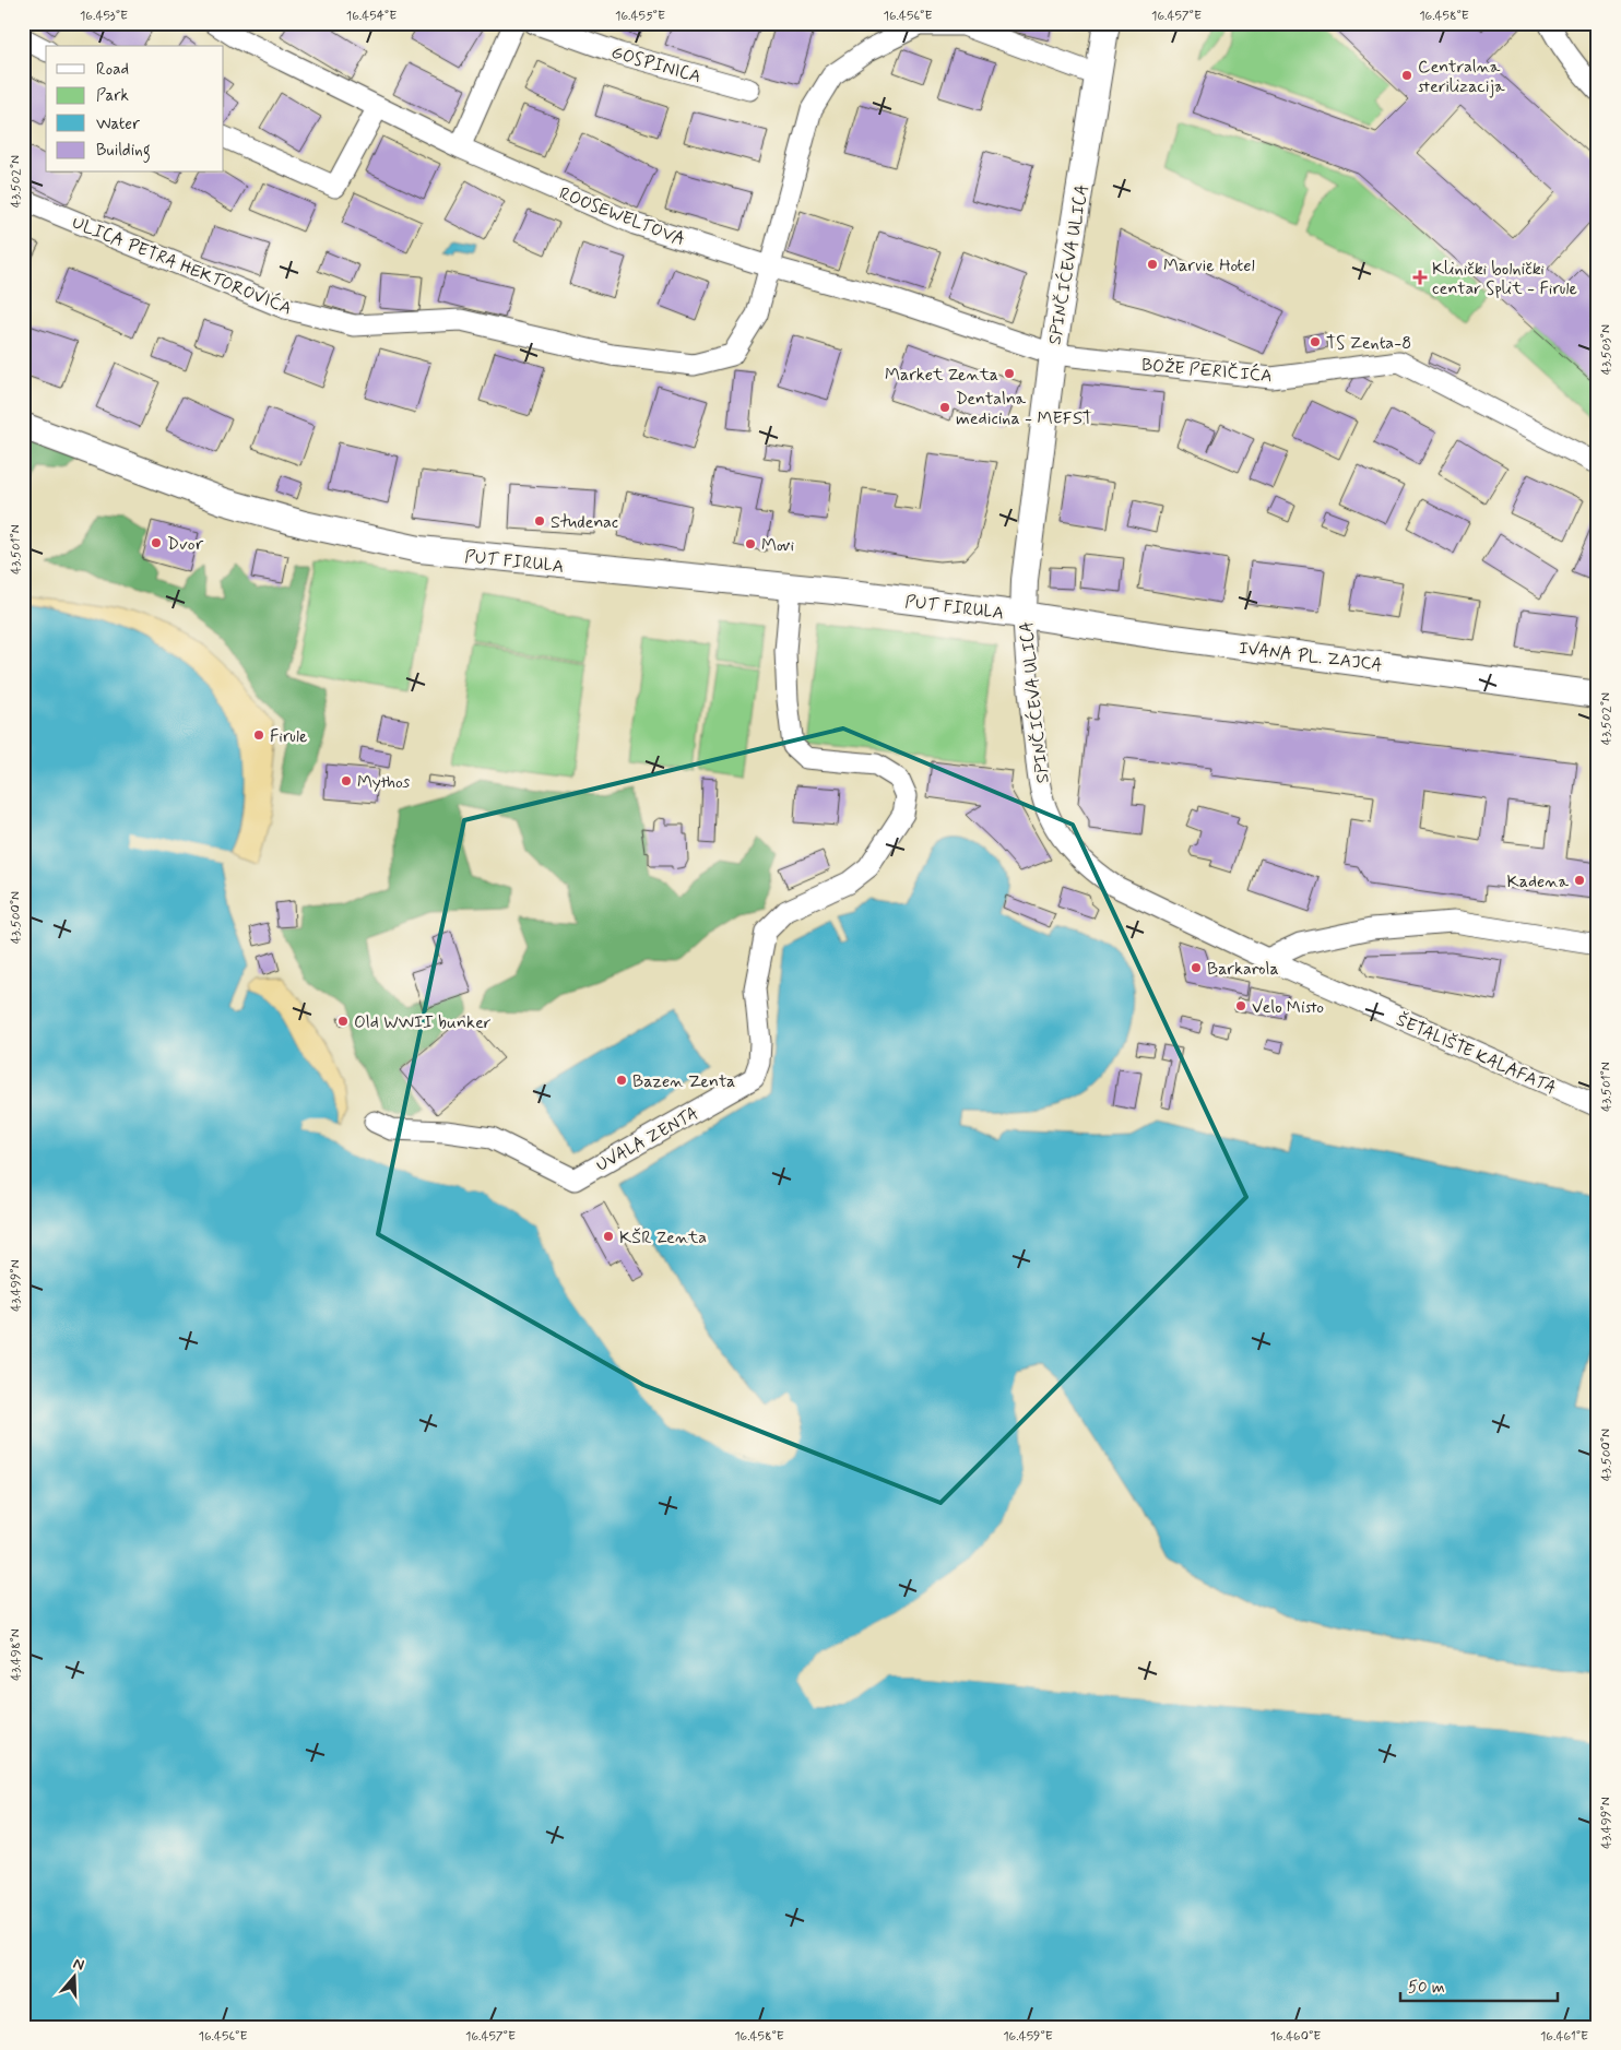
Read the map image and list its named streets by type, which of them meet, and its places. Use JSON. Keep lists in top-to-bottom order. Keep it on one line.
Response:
{"streets":{"street":["GOSPINICA","ROOSEWELTOVA","ULICA PETRA HEKTOROVIĆA","SPINČIĆEVA ULICA","BOŽE PERIČIĆA","PUT FIRULA","IVANA PL. ZAJCA","ŠETALIŠTE KALAFATA","UVALA ZENTA"]},"crossings":[["ROOSEWELTOVA","ULICA PETRA HEKTOROVIĆA"],["ROOSEWELTOVA","SPINČIĆEVA ULICA"],["ROOSEWELTOVA","BOŽE PERIČIĆA"],["ULICA PETRA HEKTOROVIĆA","SPINČIĆEVA ULICA"],["SPINČIĆEVA ULICA","BOŽE PERIČIĆA"],["SPINČIĆEVA ULICA","PUT FIRULA"],["SPINČIĆEVA ULICA","IVANA PL. ZAJCA"],["SPINČIĆEVA ULICA","ŠETALIŠTE KALAFATA"],["PUT FIRULA","IVANA PL. ZAJCA"],["PUT FIRULA","UVALA ZENTA"]],"places":{"other":["Centralna sterilizacija","Marvie Hotel","TS Zenta-8","Market Zenta","Dentalna medicina - MEFST","Studenac","Dvor","Movi","Firule","Mythos","Kadena","Barkarola","Velo Misto","Old WWII bunker","Bazen Zenta","KŠR Zenta"],"health":["Klinički bolnički centar Split - Firule"]},"legend":["Road","Park","Water","Building"],"scale_bar":"50 m","north":"top","coordinates":["16.453°E","16.454°E","16.455°E","16.456°E","16.457°E","16.458°E","43.502°N","43.503°N","43.501°N","43.500°N","43.499°N","43.498°N","16.459°E","16.460°E","16.461°E"]}
